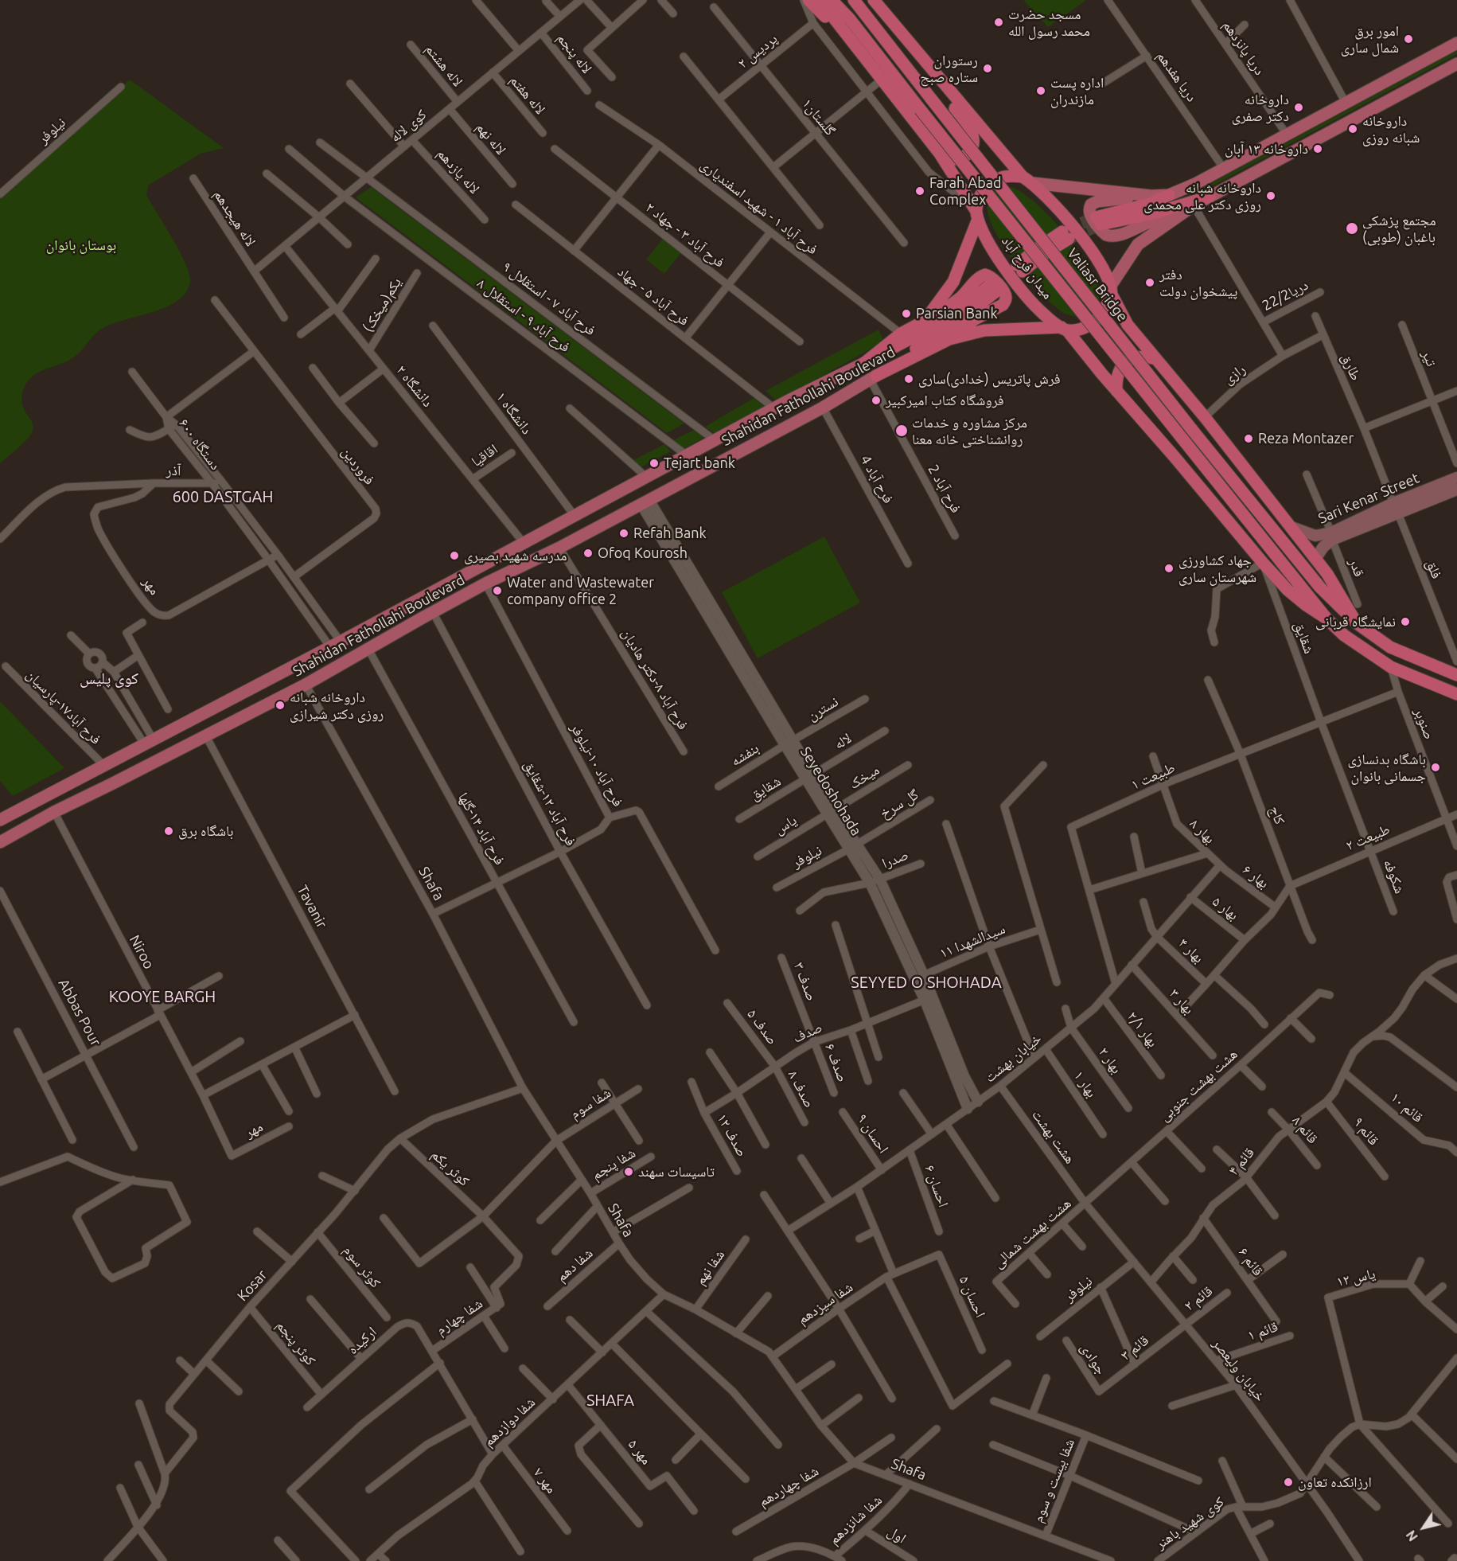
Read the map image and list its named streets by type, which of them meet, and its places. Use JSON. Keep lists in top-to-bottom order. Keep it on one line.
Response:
{"streets":{"highway":["میدان فرح آباد","Valiasr Bridge","Shahidan Fathollahi Boulevard"],"main road":["Sari Kenar Street"],"street":["دریا پانزدهم","پردیس ۲","لاله پنجم","لاله هشتم","دریا هفدهم","لاله هفتم","گلستان۱","کوی لاله","نیلوفر","لاله نهم","لاله یازدهم","فرح آباد ۱ - شهید اسفندیاری","لاله هیجدهم","فرح آباد ۳ - جهاد ۲","دریا22/2","فرح آباد ۵ - جهاد","فرح آباد ۷ - استقلال ۹","یکم(میخک)","فرح آباد ۹ - استقلال ۸","تیر","طارق","رازی","دانشگاه ۲","دانشگاه ۱","۶۰۰ دستگاه","اقاقيا","فروردین","آذر","فرح آباد 4","فرح آباد 2","قدر","فلق","مهر","شقایق","فرح آباد ۸-دکتر هادیان","فرح آباد۱۷-پارسیان","نسترن","صنوبر","لاله","بنفشه","فرح آباد ۱۰-نیلوفر","طبیعت ۱","میخک","Seyedoshohada","فرح آباد ۱۲-شقایق","گل سرخ","کاج","یاس","فرح آباد ۱۴-گلها","بهار ۸","طبیعت ۲","صدرا","بهار ۶","شکوفه","Shafa","Tavanir","بهار ۵","سیدالشهدا ۱۱","بهار ۴","Niroo","صدف ۳","بهار ۳","Abbas Pour","صدف ۵","بهار ۲/۱","صدف","خیابان بهشت","بهار ۲","صدف ۶","بهار ۱","هشت بهشت جنوبی","صدف ۸","شفا سوم","قائم ۱۰","قائم ۸","قائم ۹","احسان ۹","صدف ۱۲","هشت بهشت","قائم ۴","شفا پنجم","کوثر یکم","احسان ۶","هشت بهشت شمالی","قائم ۶","شفا دهم","کوثر سوم","شفا نهم","یاس ۱۲","Kosar","احسان ۵","قائم ۲","شفا سیزدهم","شفا چهارم","قائم ۱","ارکیده","کوثر پنجم","قائم ۳","جوادی","خیابان ولیعصر","شفا دوازدهم","مهر ۵","مهر ۷","شفا بیست و سوم","شفا چهاردهم","شفا شانزدهم","کوی شهید باهنر","اول"]},"crossings":[["پردیس ۲","گلستان۱"],["لاله پنجم","کوی لاله"],["لاله هشتم","کوی لاله"],["لاله هفتم","کوی لاله"],["کوی لاله","لاله نهم"],["کوی لاله","لاله یازدهم"],["کوی لاله","لاله هیجدهم"],["کوی لاله","فرح آباد ۷ - استقلال ۹"],["کوی لاله","فرح آباد ۹ - استقلال ۸"],["کوی لاله","دانشگاه ۲"],["نیلوفر","Seyedoshohada"],["نیلوفر","گل سرخ"],["نیلوفر","خیابان ولیعصر"],["فرح آباد ۱ - شهید اسفندیاری","Shahidan Fathollahi Boulevard"],["میدان فرح آباد","Valiasr Bridge"],["میدان فرح آباد","Shahidan Fathollahi Boulevard"],["میدان فرح آباد","شقایق"],["فرح آباد ۵ - جهاد","Shahidan Fathollahi Boulevard"],["فرح آباد ۷ - استقلال ۹","Shahidan Fathollahi Boulevard"],["یکم(میخک)","دانشگاه ۲"],["فرح آباد ۹ - استقلال ۸","Shahidan Fathollahi Boulevard"],["طارق","رازی"],["طارق","Sari Kenar Street"],["طارق","فلق"],["دانشگاه ۲","Shahidan Fathollahi Boulevard"],["دانشگاه ۲","اقاقيا"],["Shahidan Fathollahi Boulevard","دانشگاه ۱"],["Shahidan Fathollahi Boulevard","۶۰۰ دستگاه"],["Shahidan Fathollahi Boulevard","فرح آباد 4"],["Shahidan Fathollahi Boulevard","فرح آباد 2"],["Shahidan Fathollahi Boulevard","فرح آباد ۸-دکتر هادیان"],["Shahidan Fathollahi Boulevard","فرح آباد۱۷-پارسیان"],["Shahidan Fathollahi Boulevard","فرح آباد ۱۰-نیلوفر"],["Shahidan Fathollahi Boulevard","Seyedoshohada"],["Shahidan Fathollahi Boulevard","فرح آباد ۱۲-شقایق"],["Shahidan Fathollahi Boulevard","فرح آباد ۱۴-گلها"],["Shahidan Fathollahi Boulevard","Shafa"],["Shahidan Fathollahi Boulevard","Tavanir"],["Shahidan Fathollahi Boulevard","Niroo"],["۶۰۰ دستگاه","فروردین"],["۶۰۰ دستگاه","آذر"],["۶۰۰ دستگاه","مهر"],["آذر","مهر"],["Sari Kenar Street","قدر"],["Sari Kenar Street","فلق"],["مهر","Niroo"],["شقایق","لاله"],["شقایق","طبیعت ۱"],["شقایق","Seyedoshohada"],["شقایق","طبیعت ۲"],["شقایق","شکوفه"],["نسترن","بنفشه"],["نسترن","Seyedoshohada"],["صنوبر","طبیعت ۱"],["صنوبر","طبیعت ۲"],["لاله","Seyedoshohada"],["بنفشه","Seyedoshohada"],["طبیعت ۱","کاج"],["طبیعت ۱","بهار ۸"],["طبیعت ۱","خیابان بهشت"],["میخک","Seyedoshohada"],["میخک","یاس"],["Seyedoshohada","گل سرخ"],["Seyedoshohada","یاس"],["Seyedoshohada","صدرا"],["Seyedoshohada","سیدالشهدا ۱۱"],["Seyedoshohada","صدف"],["Seyedoshohada","خیابان بهشت"],["کاج","طبیعت ۲"],["بهار ۸","بهار ۶"],["بهار ۸","خیابان بهشت"],["طبیعت ۲","شکوفه"],["بهار ۶","خیابان بهشت"],["Shafa","شفا سوم"],["Shafa","شفا پنجم"],["Shafa","شفا دهم"],["Shafa","شفا نهم"],["Shafa","Kosar"],["Shafa","شفا سیزدهم"],["Shafa","شفا دوازدهم"],["Shafa","شفا بیست و سوم"],["Shafa","شفا چهاردهم"],["Shafa","شفا شانزدهم"],["بهار ۵","خیابان بهشت"],["بهار ۴","خیابان بهشت"],["صدف ۳","صدف"],["صدف ۳","صدف ۶"],["بهار ۳","خیابان بهشت"],["صدف ۵","صدف"],["صدف ۵","صدف ۸"],["بهار ۲/۱","خیابان بهشت"],["صدف","صدف ۶"],["صدف","صدف ۸"],["صدف","صدف ۱۲"],["خیابان بهشت","بهار ۲"],["خیابان بهشت","بهار ۱"],["خیابان بهشت","احسان ۹"],["خیابان بهشت","هشت بهشت"],["خیابان بهشت","احسان ۶"],["هشت بهشت جنوبی","هشت بهشت"],["هشت بهشت جنوبی","هشت بهشت شمالی"],["هشت بهشت جنوبی","خیابان ولیعصر"],["قائم ۱۰","قائم ۴"],["قائم ۸","قائم ۴"],["قائم ۹","قائم ۴"],["هشت بهشت","هشت بهشت شمالی"],["هشت بهشت","خیابان ولیعصر"],["قائم ۴","قائم ۶"],["قائم ۴","خیابان ولیعصر"],["کوثر یکم","Kosar"],["کوثر یکم","شفا چهارم"],["هشت بهشت شمالی","خیابان ولیعصر"],["کوثر سوم","Kosar"],["یاس ۱۲","کوی شهید باهنر"],["Kosar","کوثر پنجم"],["احسان ۵","شفا سیزدهم"],["قائم ۲","قائم ۳"],["قائم ۲","خیابان ولیعصر"],["شفا چهارم","ارکیده"],["قائم ۱","خیابان ولیعصر"],["ارکیده","کوثر پنجم"],["قائم ۳","جوادی"],["قائم ۳","خیابان ولیعصر"],["خیابان ولیعصر","کوی شهید باهنر"],["شفا دوازدهم","مهر ۵"],["شفا دوازدهم","مهر ۷"],["شفا شانزدهم","اول"]],"districts":["600 DASTGAH","کوی پلیس","SEYYED O SHOHADA","KOOYE BARGH","SHAFA"],"parks":["بوستان بانوان"],"places":["مسجد حضرت محمد رسول الله","امور برق شمال ساری","رستوران ستاره صبح","اداره پست مازندران","داروخانه دکتر صفری","داروخانه شبانه روزی","داروخانه ١٣ آبان","Farah Abad Complex","داروخانه شبانه روزی دکتر علی محمدی","مجتمع پزشکی باغبان (طوبی)","دفتر پیشخوان دولت","Parsian Bank","فرش پاتریس (خدادی)ساری","فروشگاه کتاب امیرکبیر","مرکز مشاوره و خدمات روانشناختی خانه معنا","Reza Montazer","Tejart bank","Refah Bank","Ofoq Kourosh","مدرسه شهید بصیری","جهاد کشاورزی شهرستان ساری","Water and Wastewater company office 2","نمایشگاه قربانی","داروخانه شبانه روزی دکتر شیرازی","باشگاه بدنسازی جسمانی بانوان","باشگاه برق","تاسیسات سهند","ارزانکده تعاون"],"north":"bottom left"}
